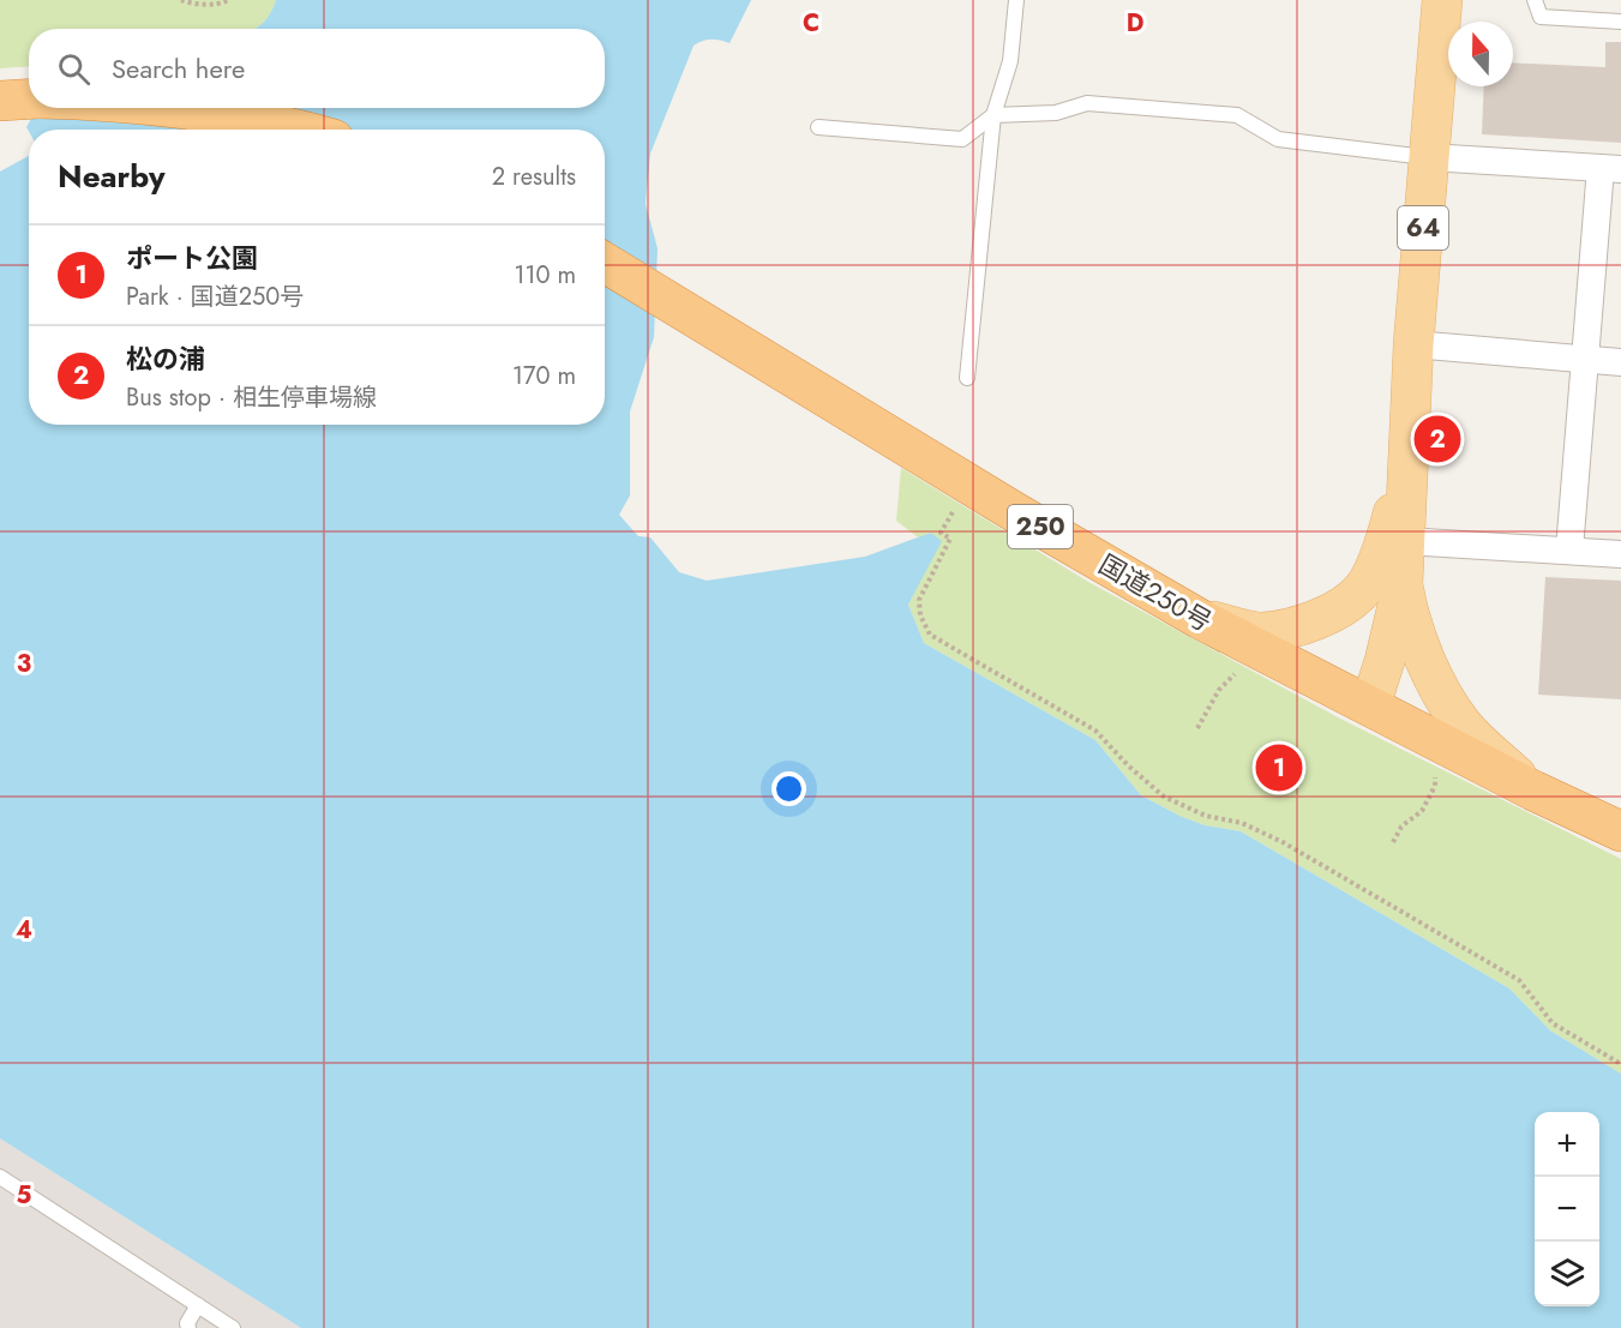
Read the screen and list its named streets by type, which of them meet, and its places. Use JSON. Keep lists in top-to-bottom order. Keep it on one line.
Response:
{"streets":{"highway":["250","国道250号"],"main road":["64"]},"crossings":[["64","国道250号"]],"north":"top","page":{"search":"Search here","heading":["Nearby","2 results"],"list":[{"mark":"1","name":"ポート公園","note":"Park · 国道250号","value":"110 m"},{"mark":"2","name":"松の浦","note":"Bus stop · 相生停車場線","value":"170 m"}],"pins":["2","1"],"map_buttons":["+","−"]},"grid":{"columns":["C","D"],"rows":["3","4","5"]}}
